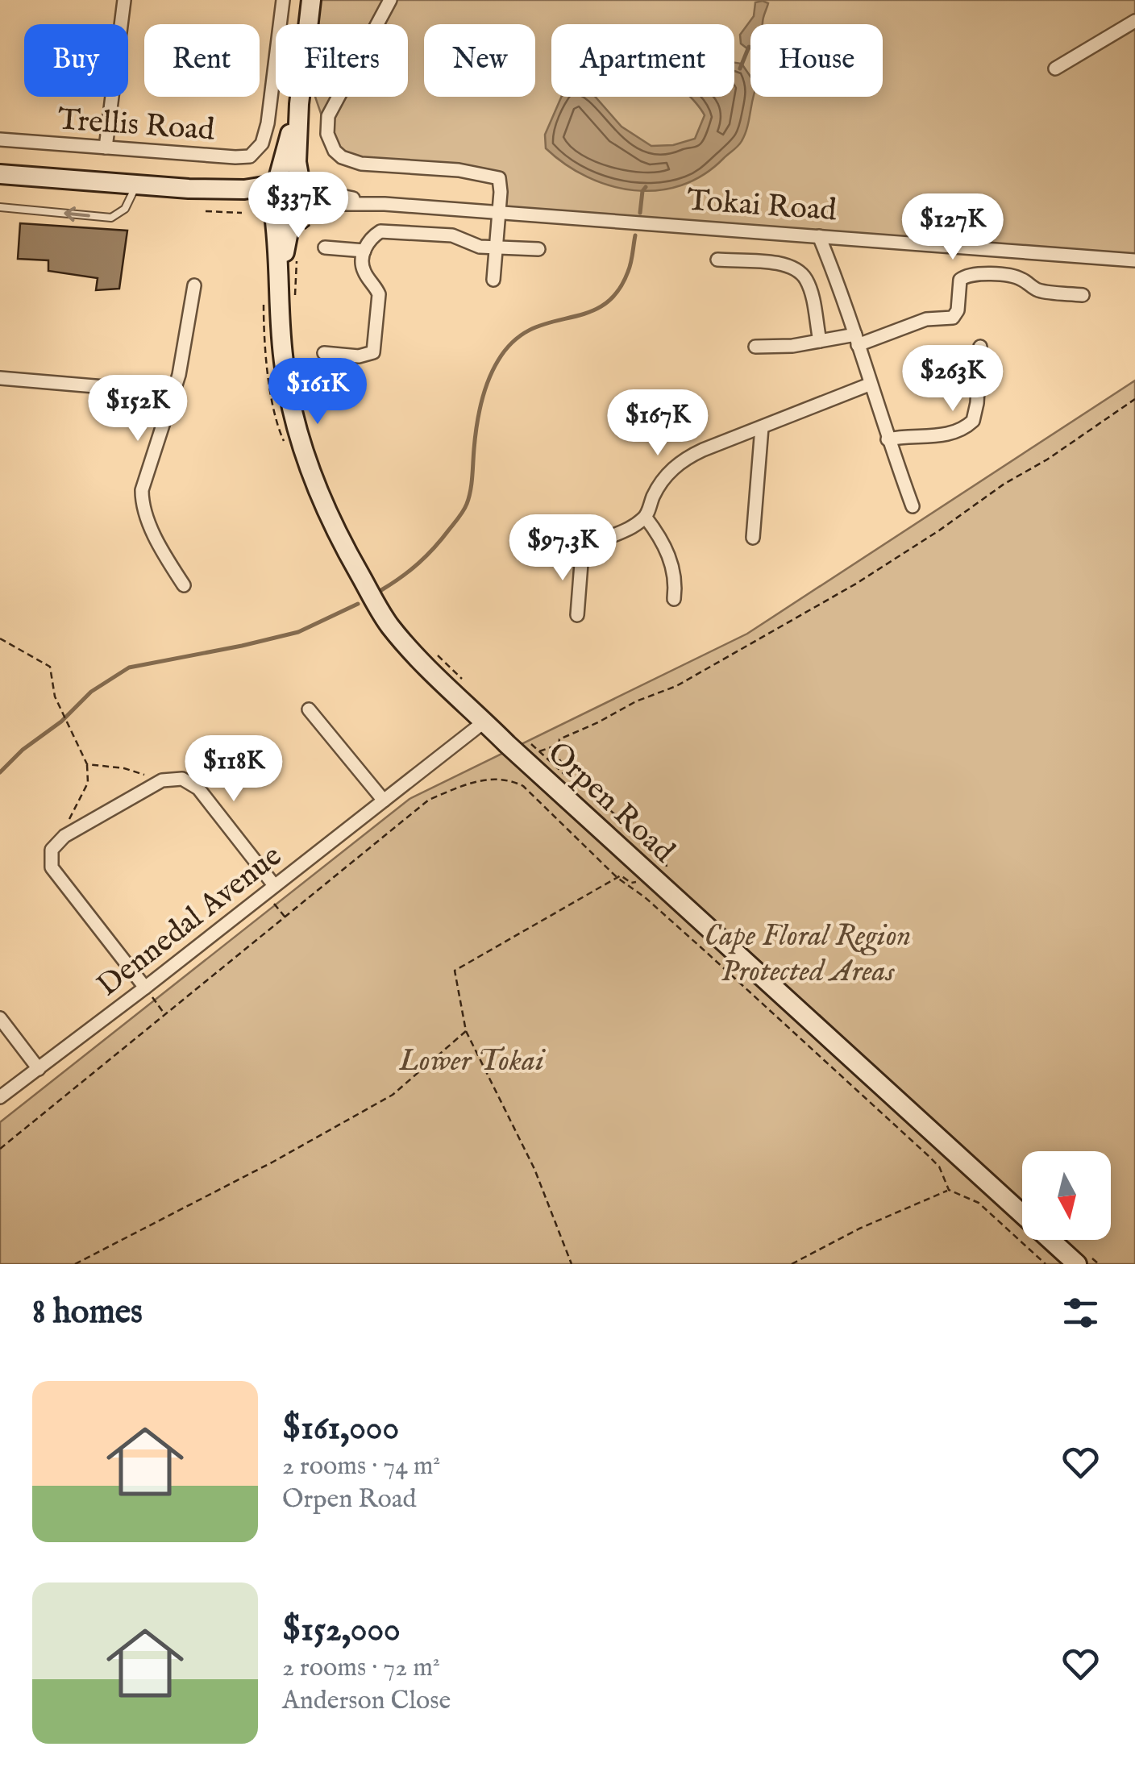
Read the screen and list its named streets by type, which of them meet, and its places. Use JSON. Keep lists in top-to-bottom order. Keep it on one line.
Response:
{"streets":{"main road":["Orpen Road"],"street":["Trellis Road","Tokai Road","Dennedal Avenue"]},"crossings":[["Tokai Road","Orpen Road"],["Orpen Road","Dennedal Avenue"]],"parks":["Cape Floral Region Protected Areas","Lower Tokai"],"north":"bottom","page":{"chip":["Buy","Rent","Filters","New","Apartment","House"],"price":["$337K","$127K","$263K","$161K","$152K","$167K","$97.3K","$118K"],"heading":"8 homes","list":[{"name":"$161,000","note":"2 rooms · 74 m² · Orpen Road"},{"name":"$152,000","note":"2 rooms · 72 m² · Anderson Close"}]}}
